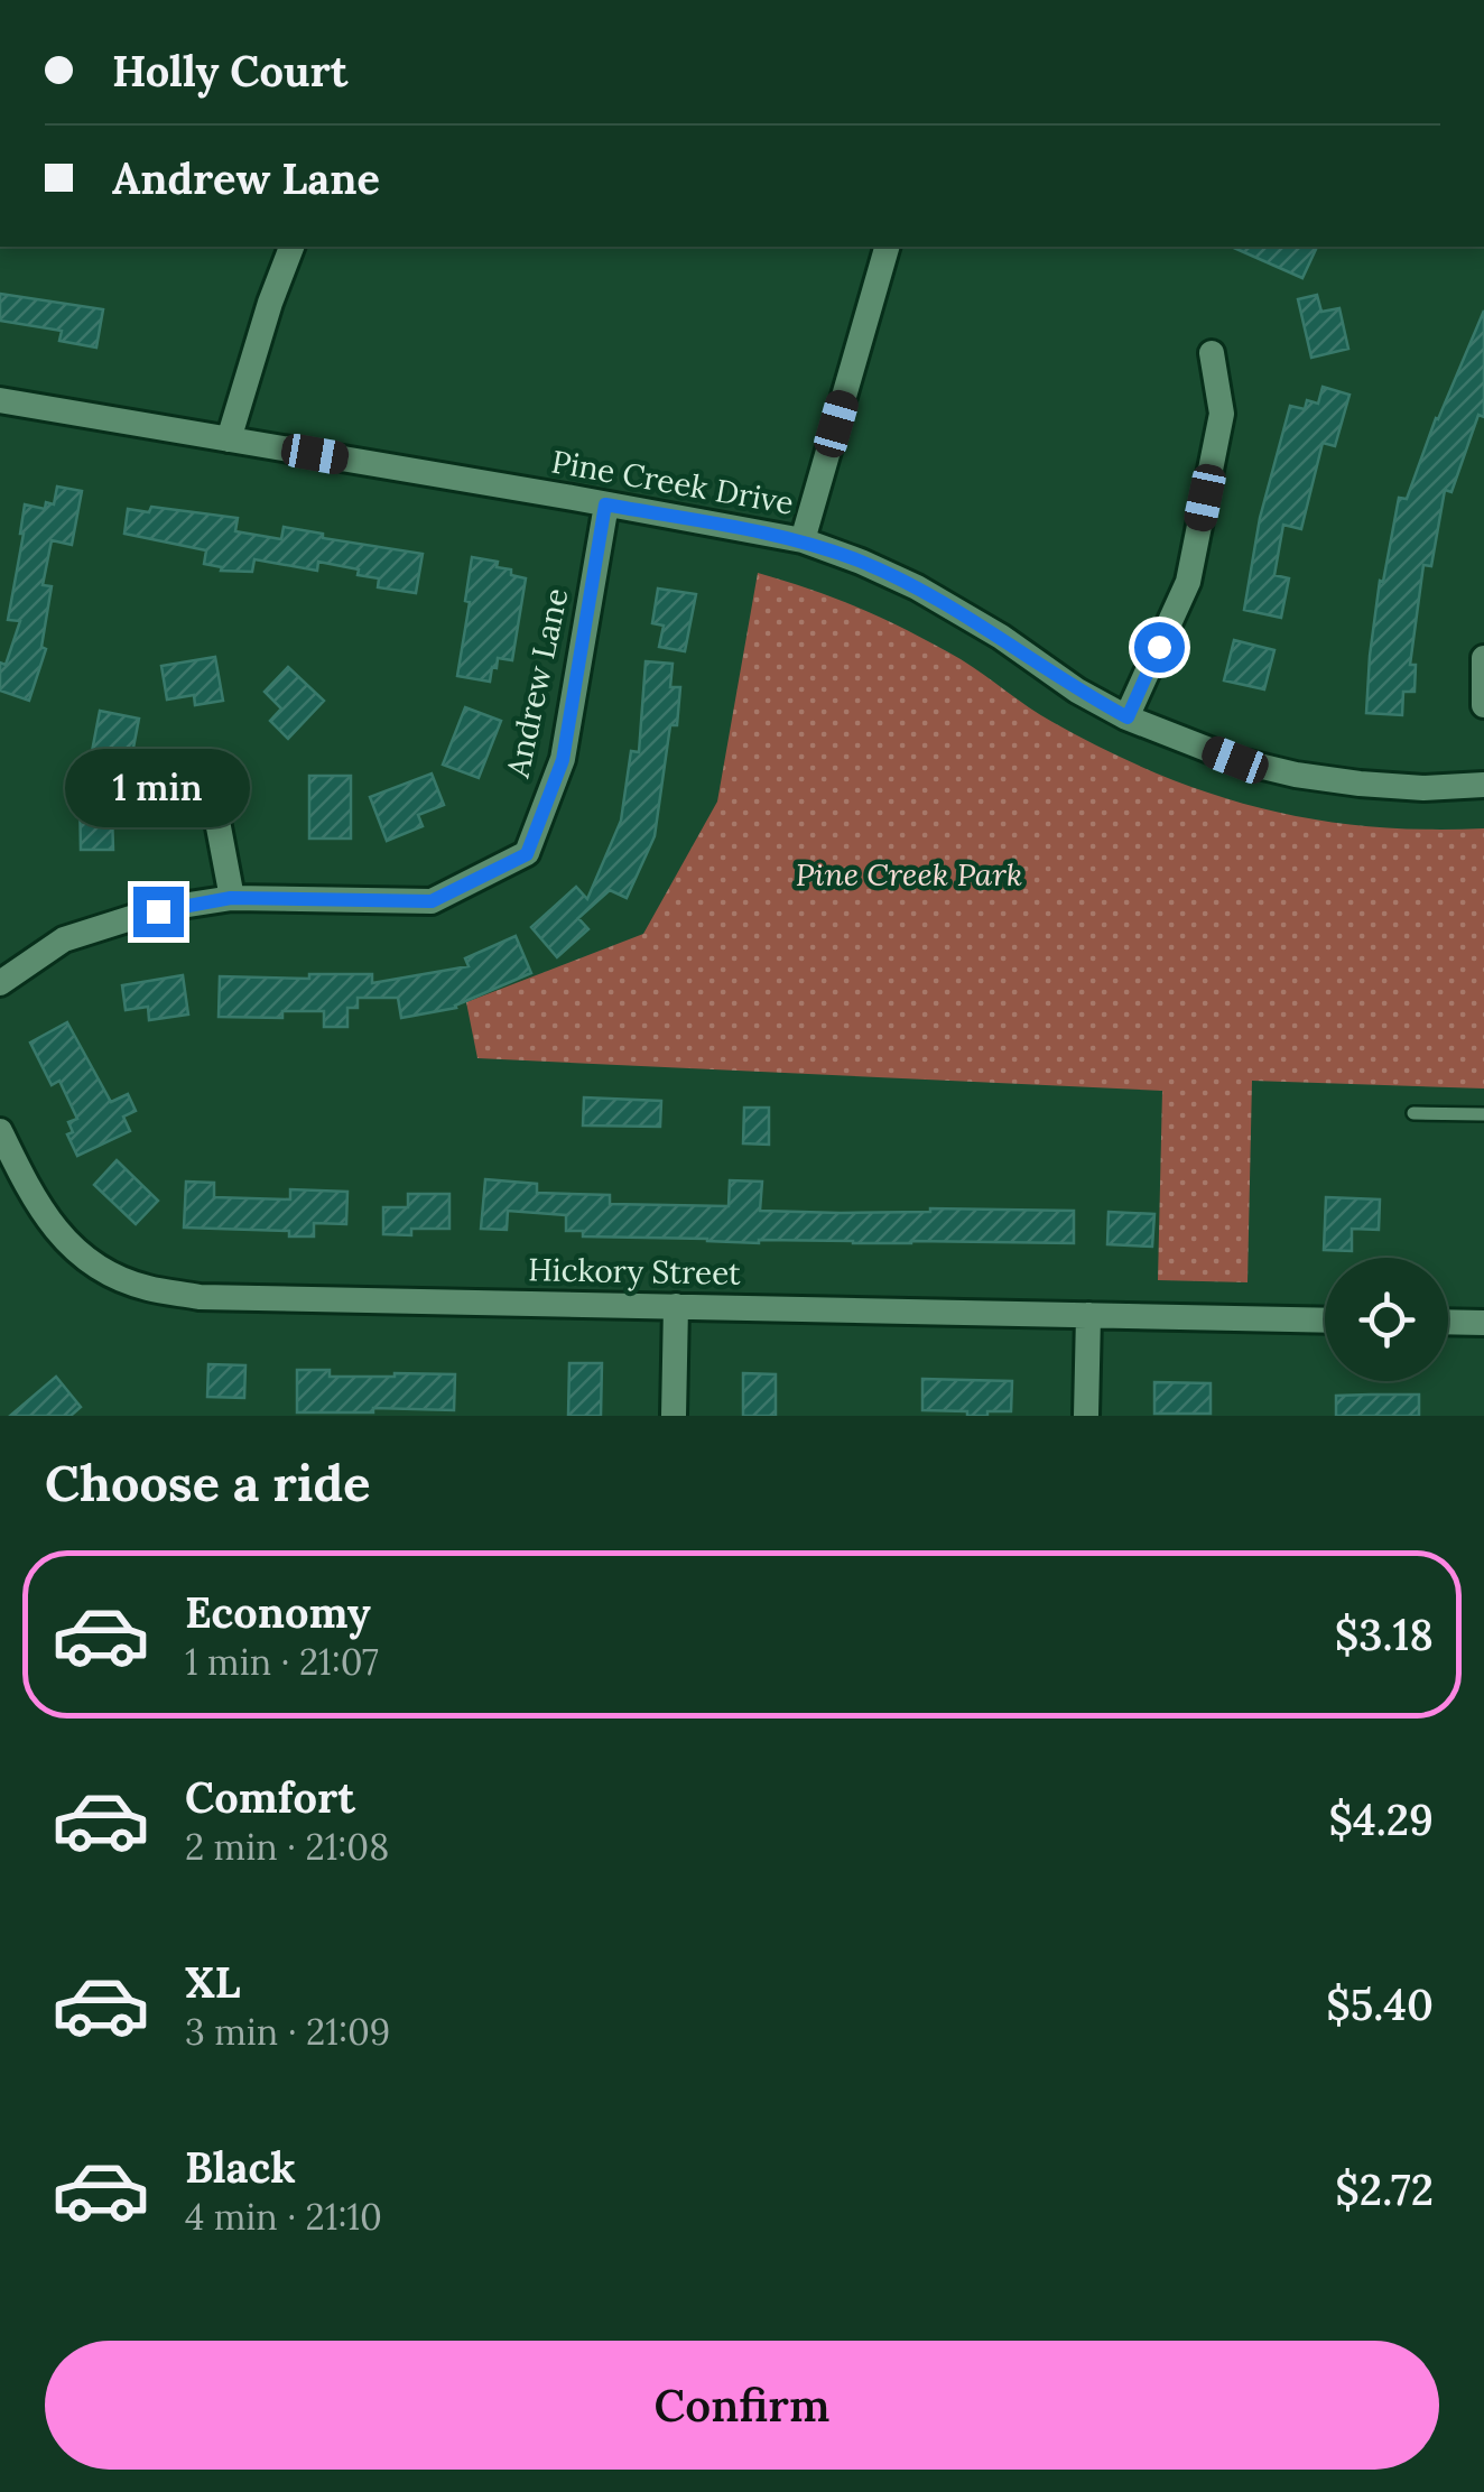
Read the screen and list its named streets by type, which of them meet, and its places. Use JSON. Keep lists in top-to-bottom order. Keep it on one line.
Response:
{"streets":{"street":["Pine Creek Drive","Andrew Lane","Hickory Street"]},"crossings":[["Pine Creek Drive","Andrew Lane"]],"parks":["Pine Creek Park"],"page":{"banner":["Holly Court","Andrew Lane"],"bubble":"1 min","heading":"Choose a ride","list":[{"name":"Economy","note":"1 min · 21:07","value":"$3.18"},{"name":"Comfort","note":"2 min · 21:08","value":"$4.29"},{"name":"XL","note":"3 min · 21:09","value":"$5.40"},{"name":"Black","note":"4 min · 21:10","value":"$2.72"}],"buttons":"Confirm"}}
